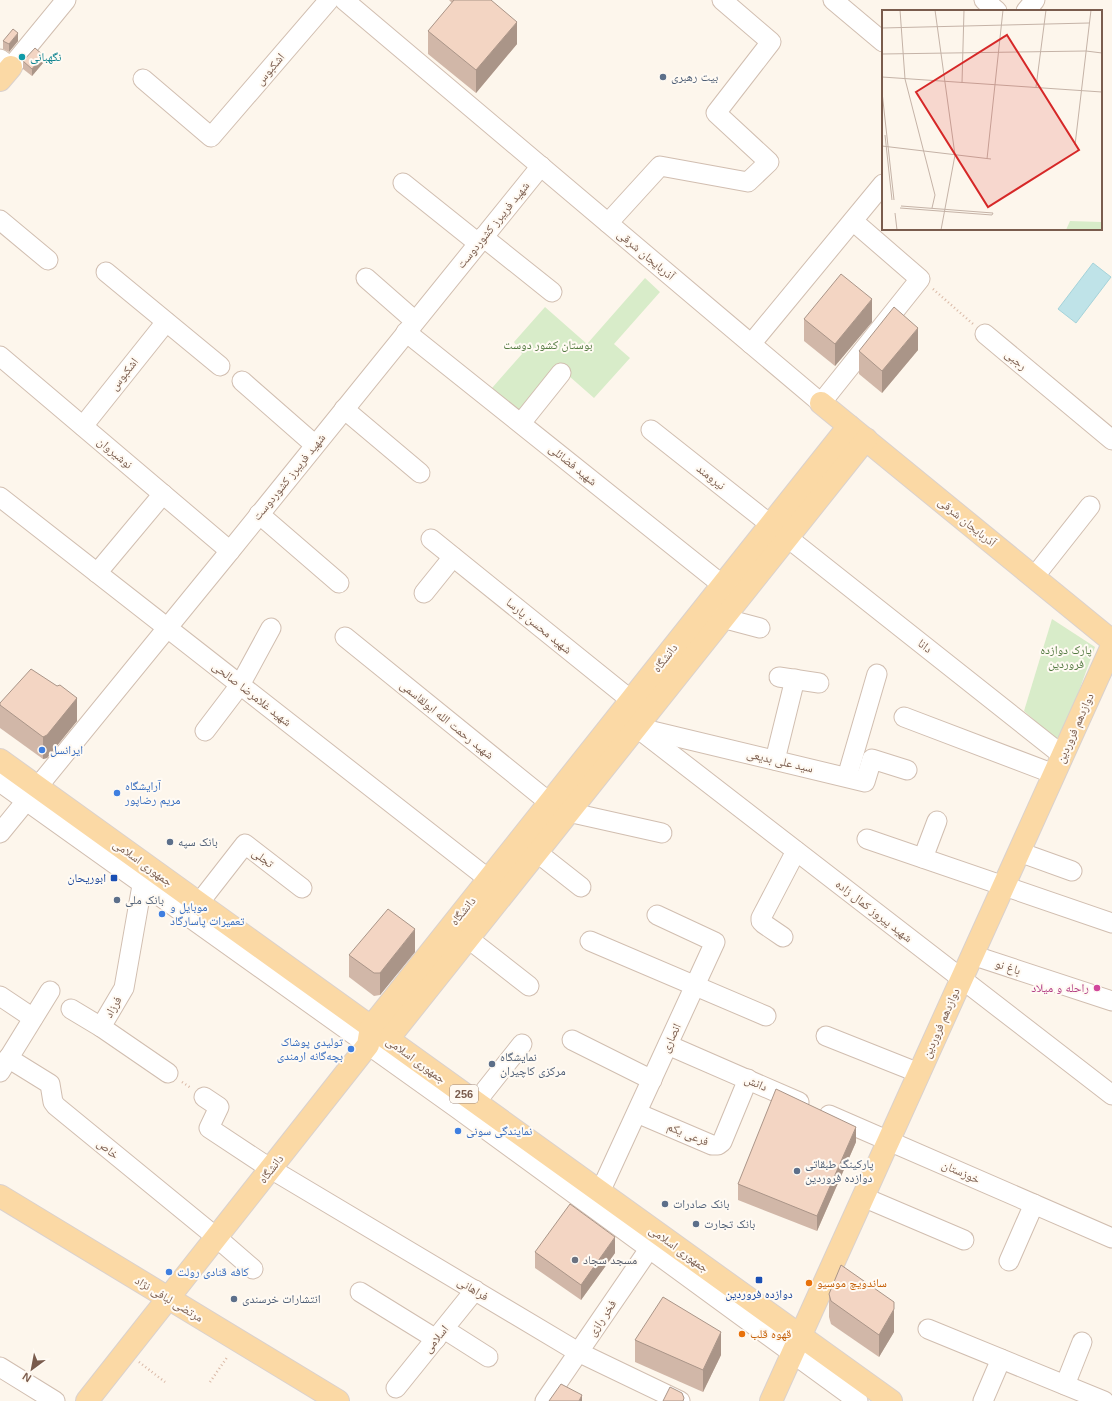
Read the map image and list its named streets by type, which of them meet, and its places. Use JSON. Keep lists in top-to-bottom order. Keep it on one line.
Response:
{"streets":{"main road":["آذربایجان شرقی","دانشگاه","دوازدهم فروردین","جمهوری اسلامی","256","مرتضی لبافی نژاد"],"street":["اشکبوس","شهید فریبرز کشوردوست","رجبی","نوشیروان","شهید فضائلی","نیرومند","شهید محسن پارسا","دانا","شهید غلامرضا صالحی","شهید رحمت الله ابولقاسمی","سید علی بدیعی","تجلی","شهید پیروز کمال زاده","باغ نو","فرزاد","انصاری","دانش","فرعی یکم","خاص","خوزستان","فراهانی","فخر رازی","اسلامی"]},"crossings":[["اشکبوس","نوشیروان"],["شهید فریبرز کشوردوست","آذربایجان شرقی"],["شهید فریبرز کشوردوست","نوشیروان"],["شهید فریبرز کشوردوست","شهید فضائلی"],["شهید فریبرز کشوردوست","شهید غلامرضا صالحی"],["شهید فریبرز کشوردوست","جمهوری اسلامی"],["آذربایجان شرقی","دانشگاه"],["شهید فضائلی","دانشگاه"],["نیرومند","دانا"],["نیرومند","دانشگاه"],["شهید محسن پارسا","دانشگاه"],["شهید محسن پارسا","سید علی بدیعی"],["شهید محسن پارسا","شهید پیروز کمال زاده"],["دانا","دانشگاه"],["دانا","دوازدهم فروردین"],["دانشگاه","شهید غلامرضا صالحی"],["دانشگاه","شهید رحمت الله ابولقاسمی"],["دانشگاه","سید علی بدیعی"],["دانشگاه","جمهوری اسلامی"],["دانشگاه","شهید پیروز کمال زاده"],["دانشگاه","خاص"],["دانشگاه","فراهانی"],["دانشگاه","مرتضی لبافی نژاد"],["دوازدهم فروردین","جمهوری اسلامی"],["دوازدهم فروردین","شهید پیروز کمال زاده"],["دوازدهم فروردین","باغ نو"],["دوازدهم فروردین","دانش"],["دوازدهم فروردین","خوزستان"],["سید علی بدیعی","شهید پیروز کمال زاده"],["تجلی","جمهوری اسلامی"],["جمهوری اسلامی","فرزاد"],["جمهوری اسلامی","انصاری"],["جمهوری اسلامی","فخر رازی"],["انصاری","دانش"],["انصاری","فرعی یکم"],["دانش","فرعی یکم"],["دانش","خوزستان"],["فراهانی","فخر رازی"],["فراهانی","اسلامی"]],"parks":["بوستان کشور دوست","پارک دوازده فروردین"],"places":{"other":["نگهبانی","بیت رهبری","ایرانسل","آرایشگاه مریم رضاپور","بانک سپه","بانک ملی","موبایل و تعمیرات پاسارگاد","راحله و میلاد","تولیدی پوشاک بچه‌گانه ارمندی","نمایشگاه مرکزی کاچیران","نمایندگی سونی","پارکینگ طبقاتی دوازده فروردین","بانک صادرات","بانک تجارت","مسجد سجاد","کافه قنادی رولت","ساندویچ موسیو","انتشارات خرسندی","قهوه قلب"],"transit":["ابوریحان","دوازده فروردین"]},"north":"bottom left"}
